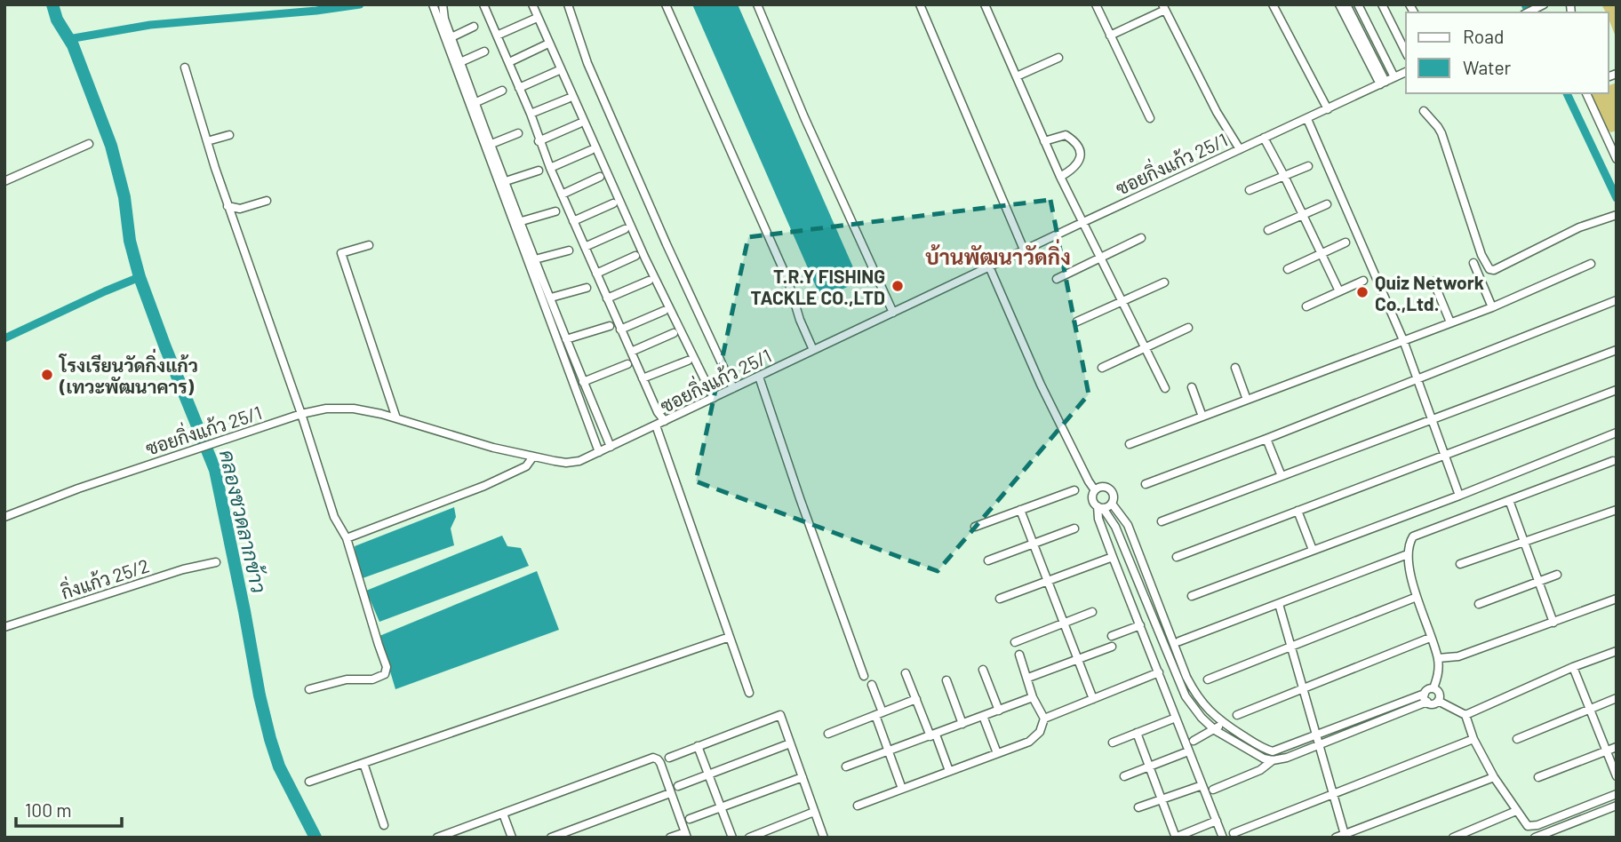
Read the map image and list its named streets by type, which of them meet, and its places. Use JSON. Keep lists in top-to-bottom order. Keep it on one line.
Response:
{"streets":{"street":["ซอยกิ่งแก้ว 25/1","กิ่งแก้ว 25/2"]},"districts":["บ้านพัฒนาวัดกิ่ง"],"water":["คลองชวดลากข้าว"],"places":["T.R.Y FISHING TACKLE CO.,LTD","Quiz Network Co.,Ltd.","โรงเรียนวัดกิ่งแก้ว (เทวะพัฒนาคาร)"],"legend":["Road","Water"],"scale_bar":"100 m"}
